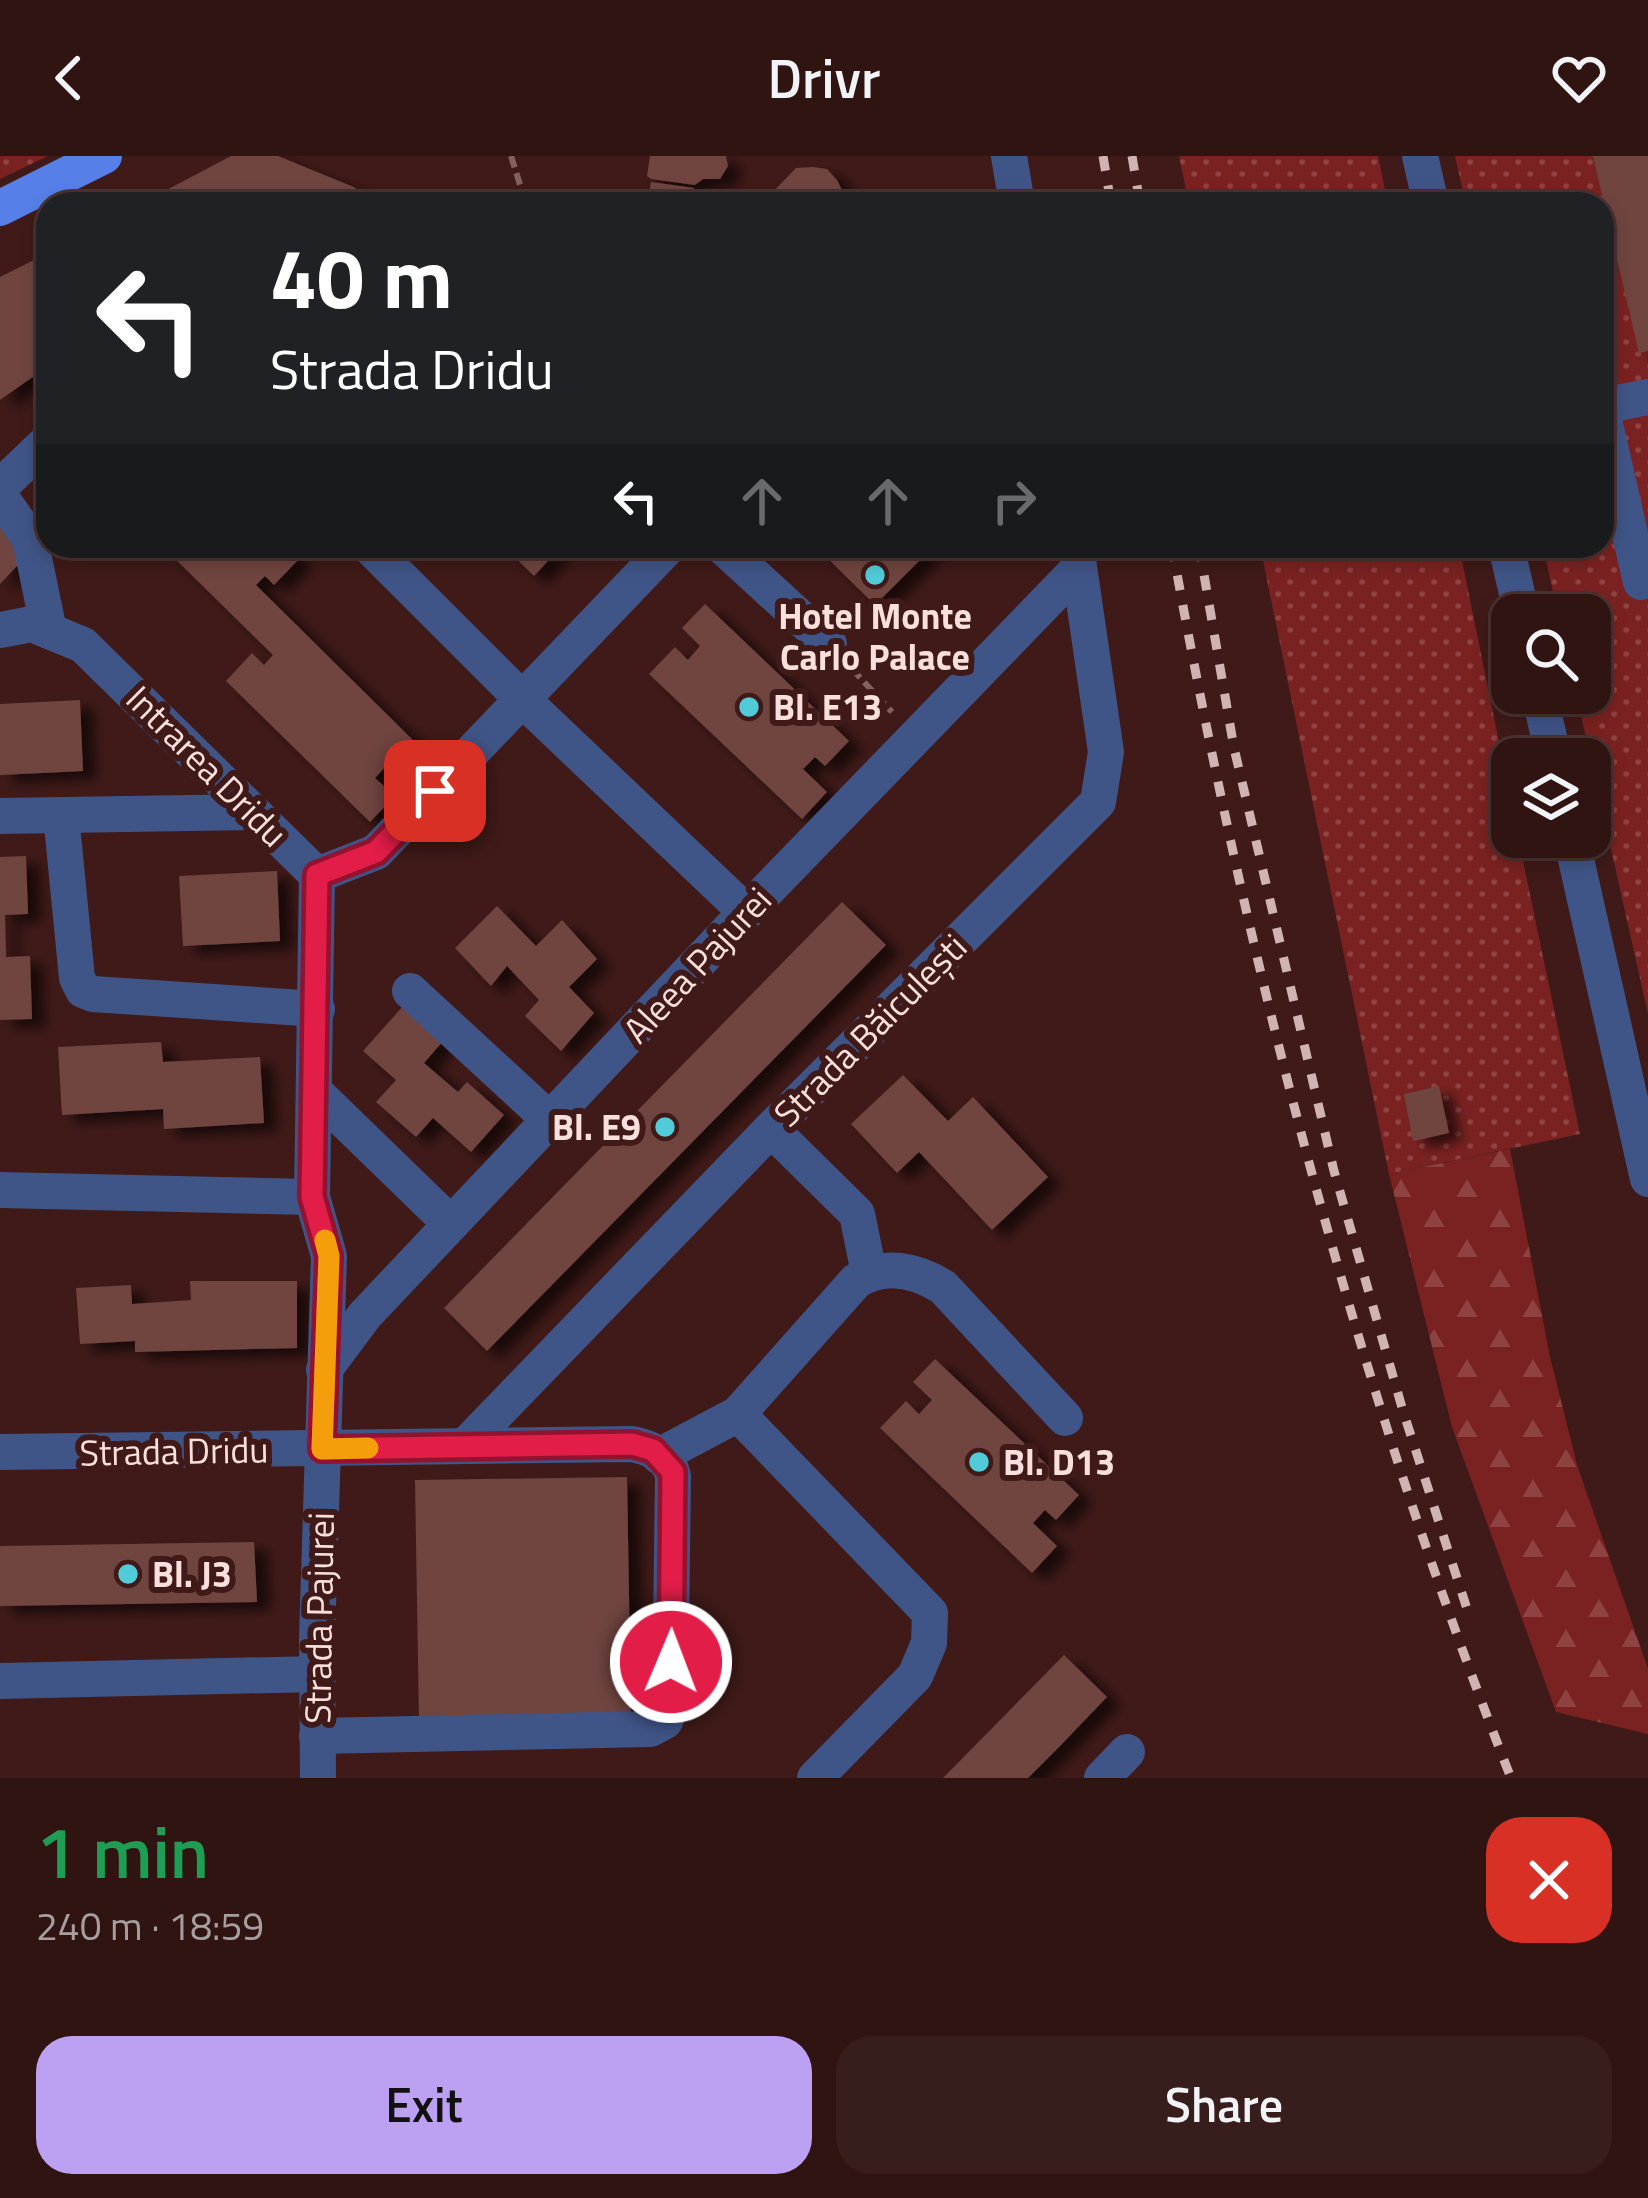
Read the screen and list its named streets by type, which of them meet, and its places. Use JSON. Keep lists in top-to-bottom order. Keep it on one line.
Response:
{"streets":{"street":["Intrarea Dridu","Aleea Pajurei","Strada Băiculești","Strada Dridu","Strada Pajurei"]},"crossings":[["Intrarea Dridu","Strada Pajurei"],["Aleea Pajurei","Strada Pajurei"],["Strada Băiculești","Strada Dridu"],["Strada Dridu","Strada Pajurei"]],"places":["Hotel Monte Carlo Palace","Bl. E13","Bl. E9","Bl. D13","Bl. J3"],"page":{"header":"Drivr","turn":["40 m","Strada Dridu"],"heading":["1 min","240 m · 18:59"],"buttons":["Exit","Share"]}}
